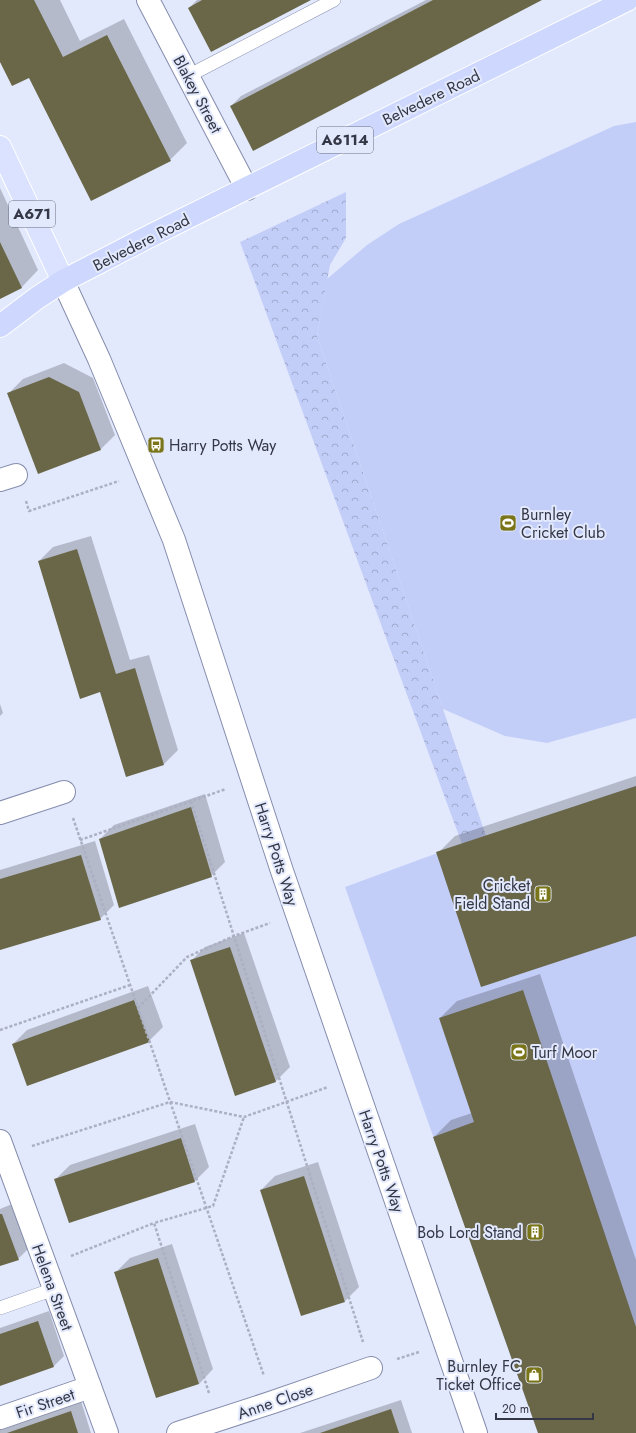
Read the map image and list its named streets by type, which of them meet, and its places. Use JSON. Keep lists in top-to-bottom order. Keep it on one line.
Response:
{"streets":{"highway":["Belvedere Road","A6114"],"main road":["A671"],"street":["Blakey Street","Harry Potts Way","Helena Street","Anne Close","Fir Street"]},"crossings":[["Blakey Street","Belvedere Road"],["Belvedere Road","A671"],["Belvedere Road","Harry Potts Way"],["A671","Harry Potts Way"],["Helena Street","Fir Street"]],"places":{"bus stop":["Harry Potts Way"],"sports":["Burnley Cricket Club","Turf Moor"],"building":["Cricket Field Stand","Bob Lord Stand"],"shop":["Burnley FC Ticket Office"]},"scale_bar":"20 m"}
